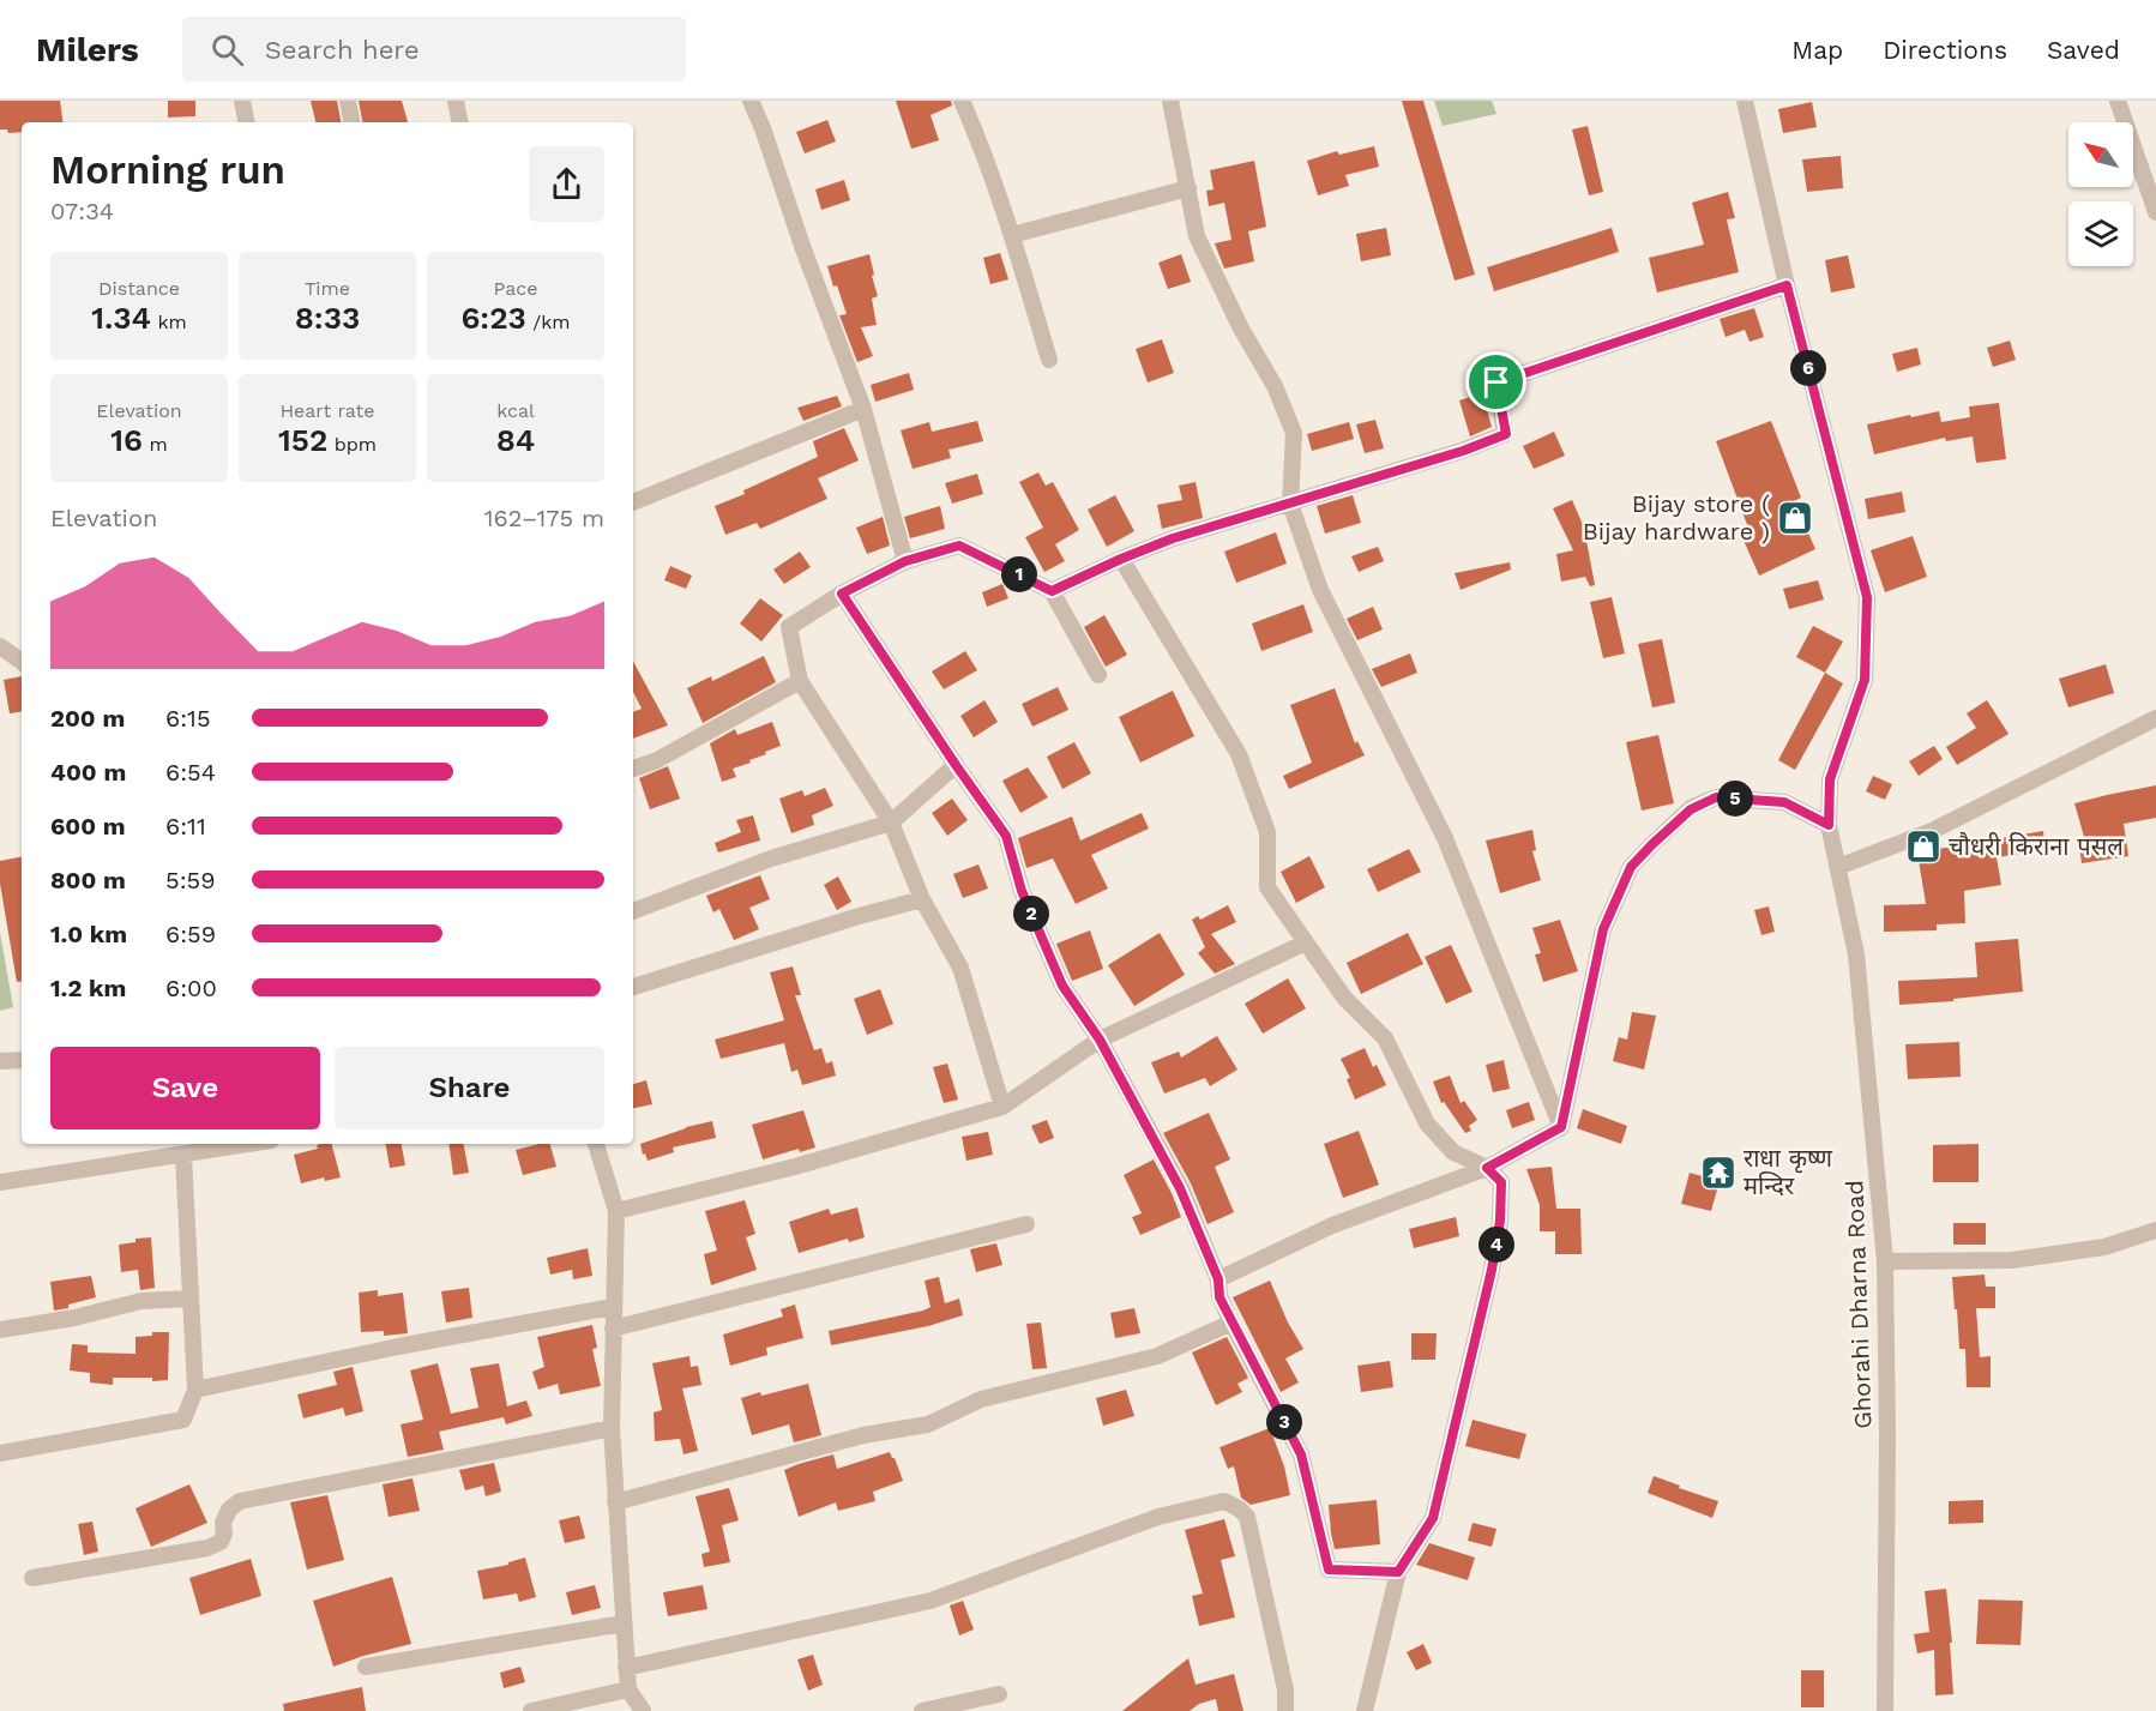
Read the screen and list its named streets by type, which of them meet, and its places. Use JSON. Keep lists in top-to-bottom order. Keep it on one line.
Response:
{"streets":{"street":["Ghorahi Dharna Road"]},"places":{"shop":["Bijay store ( Bijay hardware )","चौधरी किराना पसल"],"temple":["राधा कृष्ण मन्दिर"]},"north":"top left","page":{"header":"Milers","search":"Search here","nav":["Map","Directions","Saved"],"heading":["Morning run","07:34"],"stats":[["Distance","1.34 km"],["Time","8:33"],["Pace","6:23 /km"],["Elevation","16 m"],["Heart rate","152 bpm"],["kcal","84"]],"pins":["6","1","5","2","4","3"],"chart":["Elevation","162–175 m"],"list":[{"name":"200 m","note":"6:15"},{"name":"400 m","note":"6:54"},{"name":"600 m","note":"6:11"},{"name":"800 m","note":"5:59"},{"name":"1.0 km","note":"6:59"},{"name":"1.2 km","note":"6:00"}],"buttons":["Save","Share"]}}
